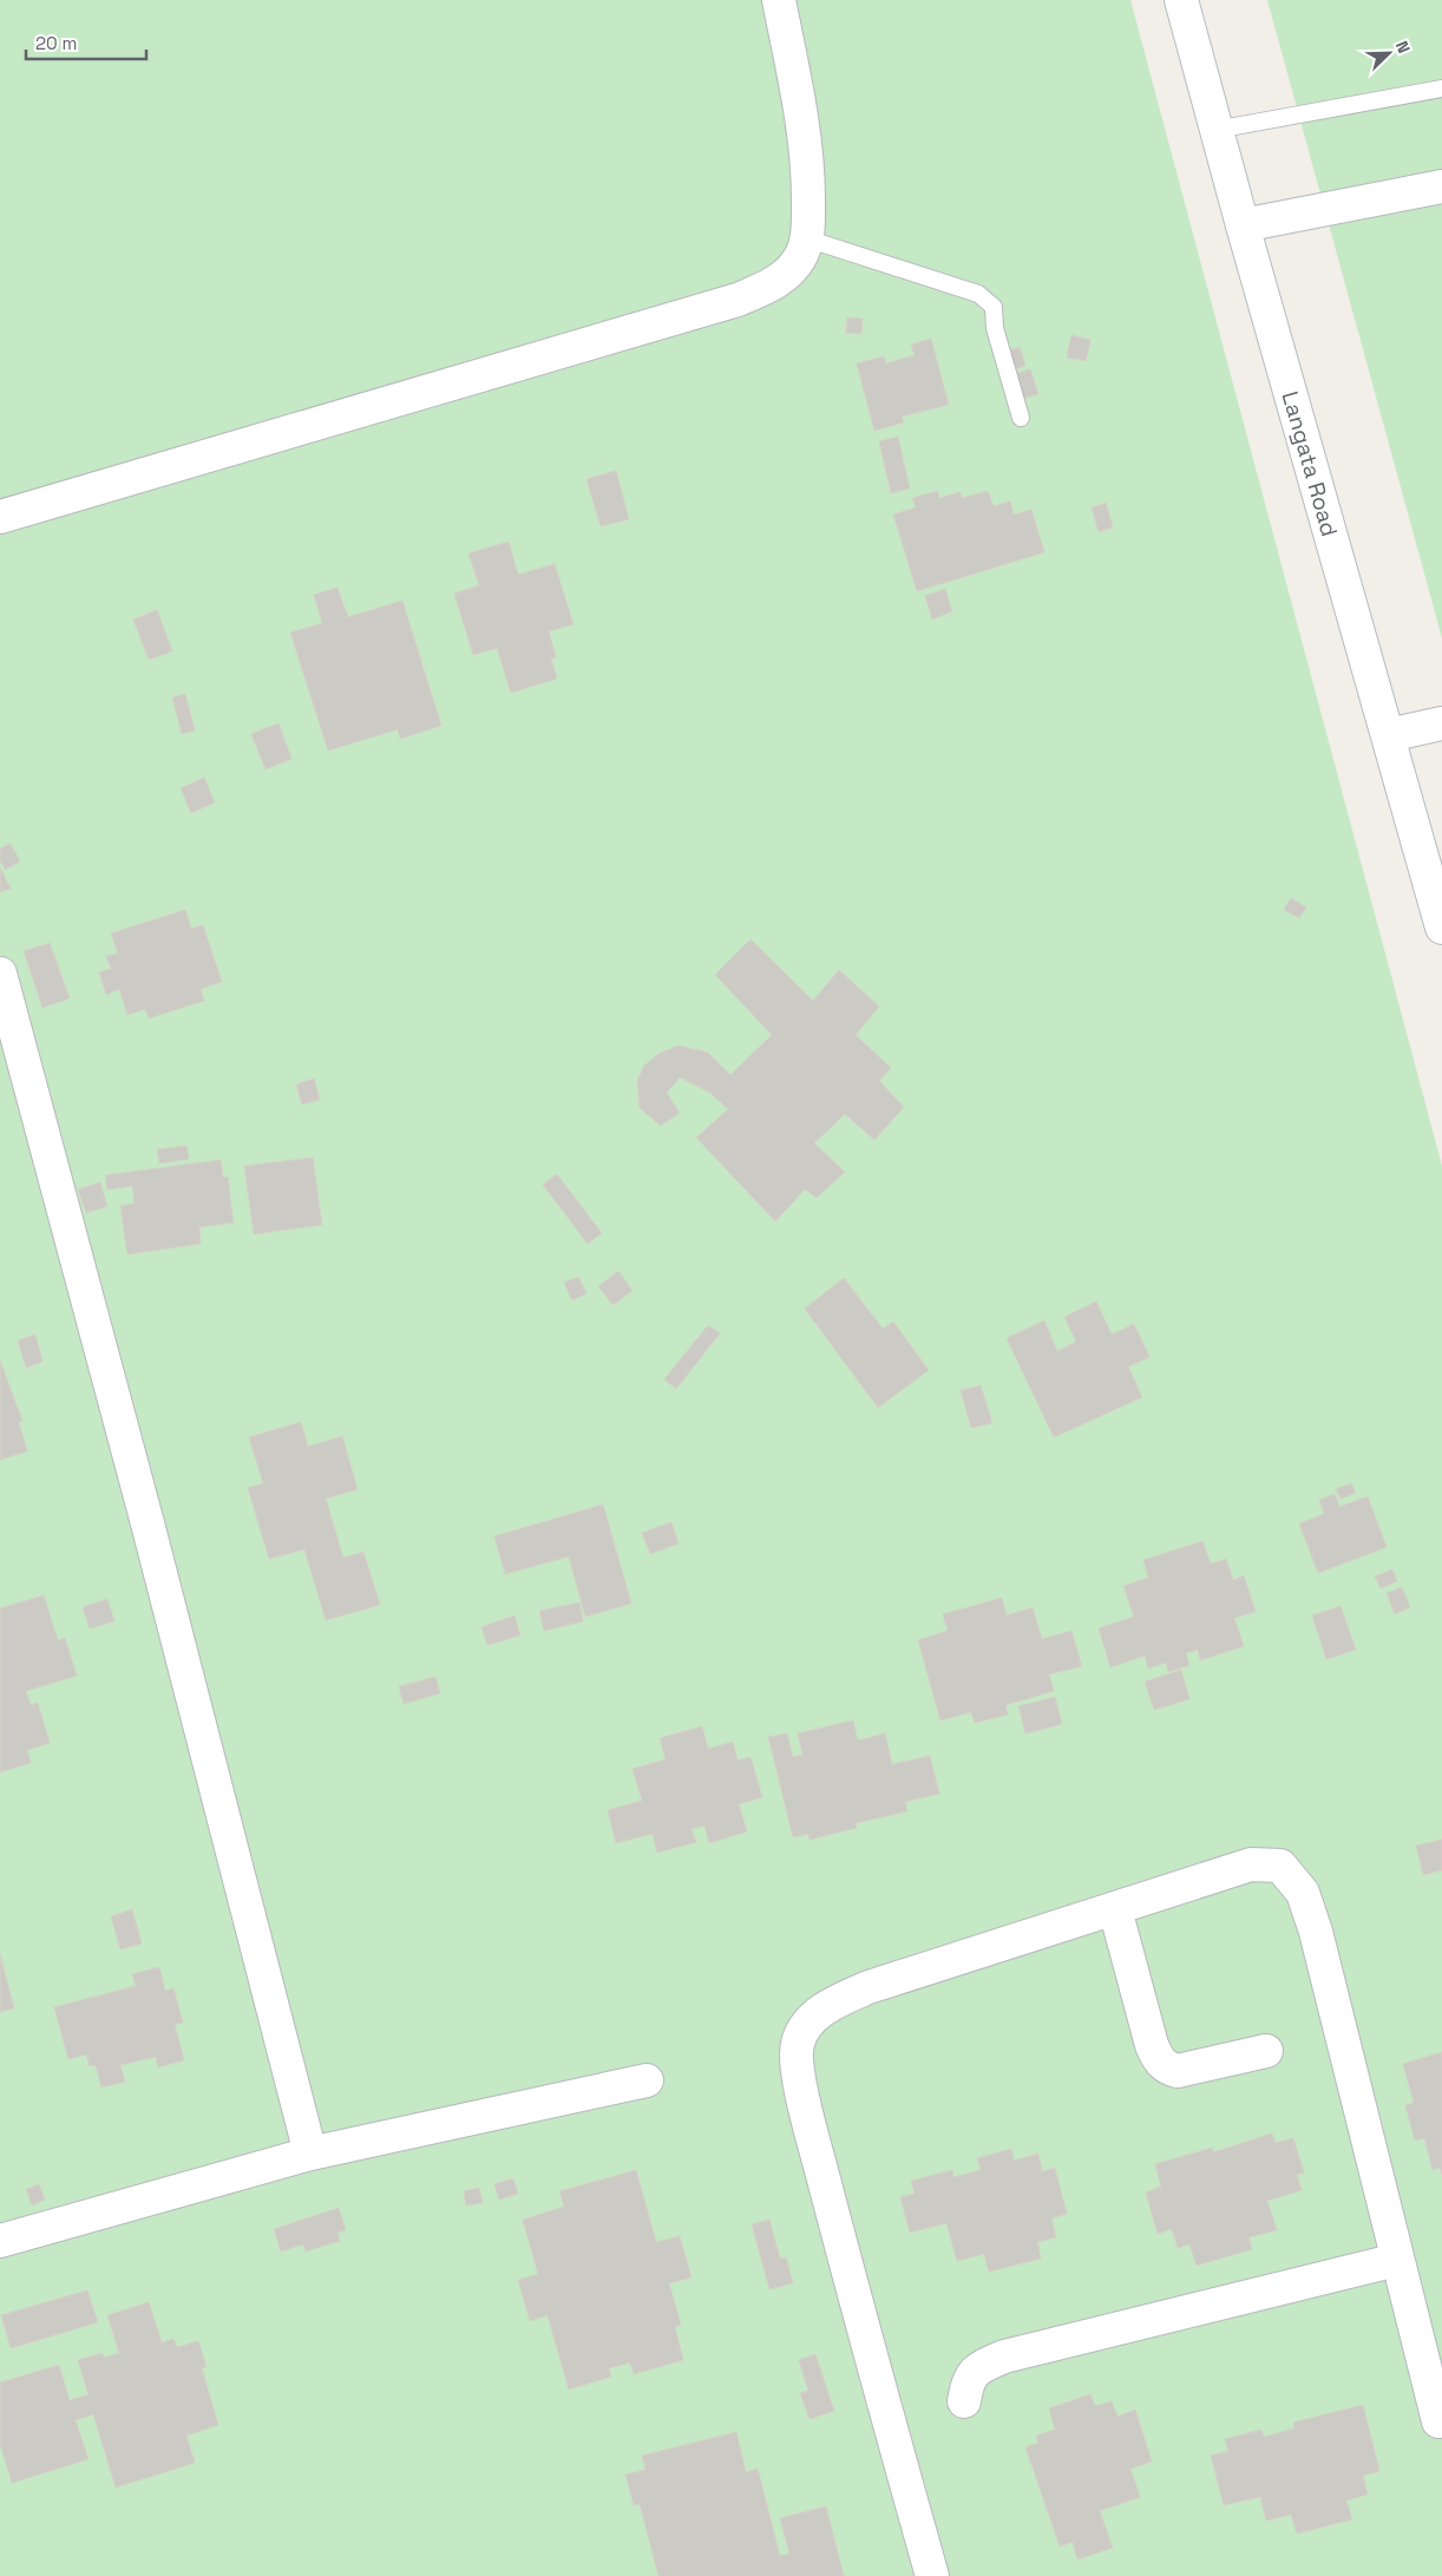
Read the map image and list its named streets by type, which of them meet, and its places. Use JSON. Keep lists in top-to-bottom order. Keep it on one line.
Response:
{"streets":{"street":["Langata Road"]},"scale_bar":"20 m","north":"top right"}
